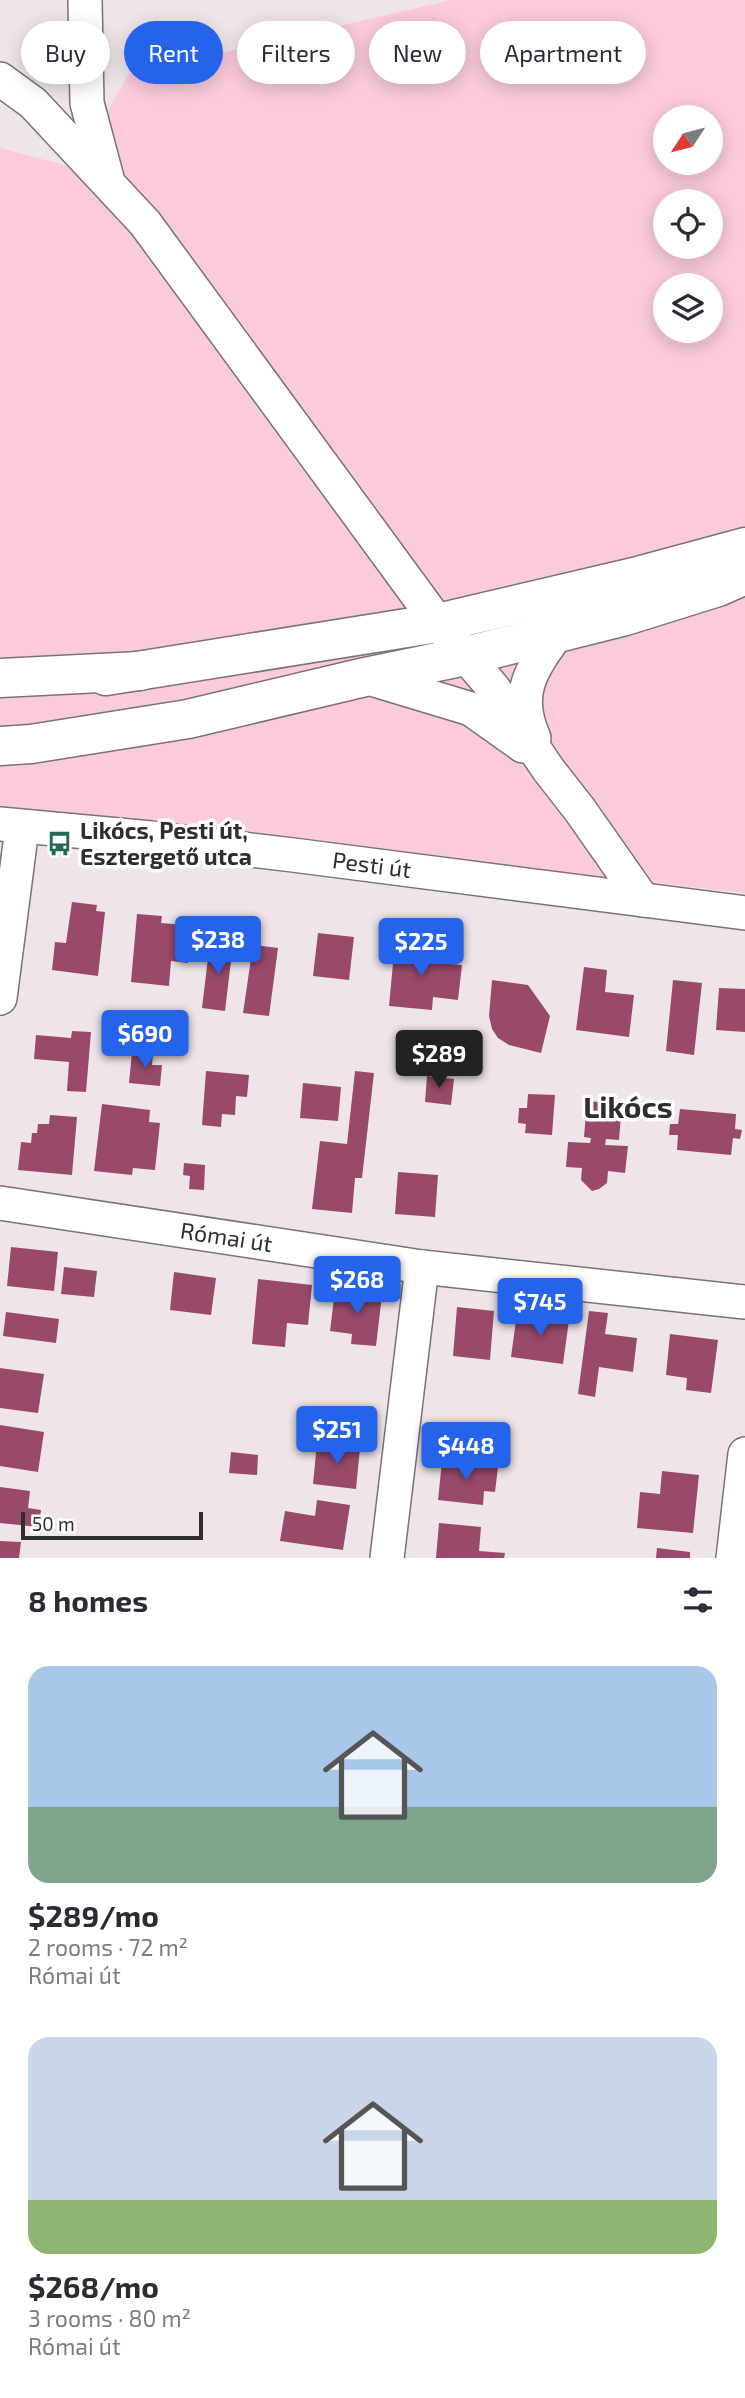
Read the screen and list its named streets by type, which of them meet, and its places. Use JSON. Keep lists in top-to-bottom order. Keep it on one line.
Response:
{"streets":{"street":["Pesti út","Római út"]},"districts":["Likócs"],"places":{"bus stop":["Likócs, Pesti út, Esztergető utca"]},"scale_bar":"50 m","north":"bottom left","page":{"chip":["Buy","Rent","Filters","New","Apartment"],"price":["$238","$225","$690","$289","$268","$745","$251","$448"],"scale":"50 m","heading":"8 homes","list":[{"name":"$289/mo","note":"2 rooms · 72 m² · Római út"},{"name":"$268/mo","note":"3 rooms · 80 m² · Római út"}]}}
